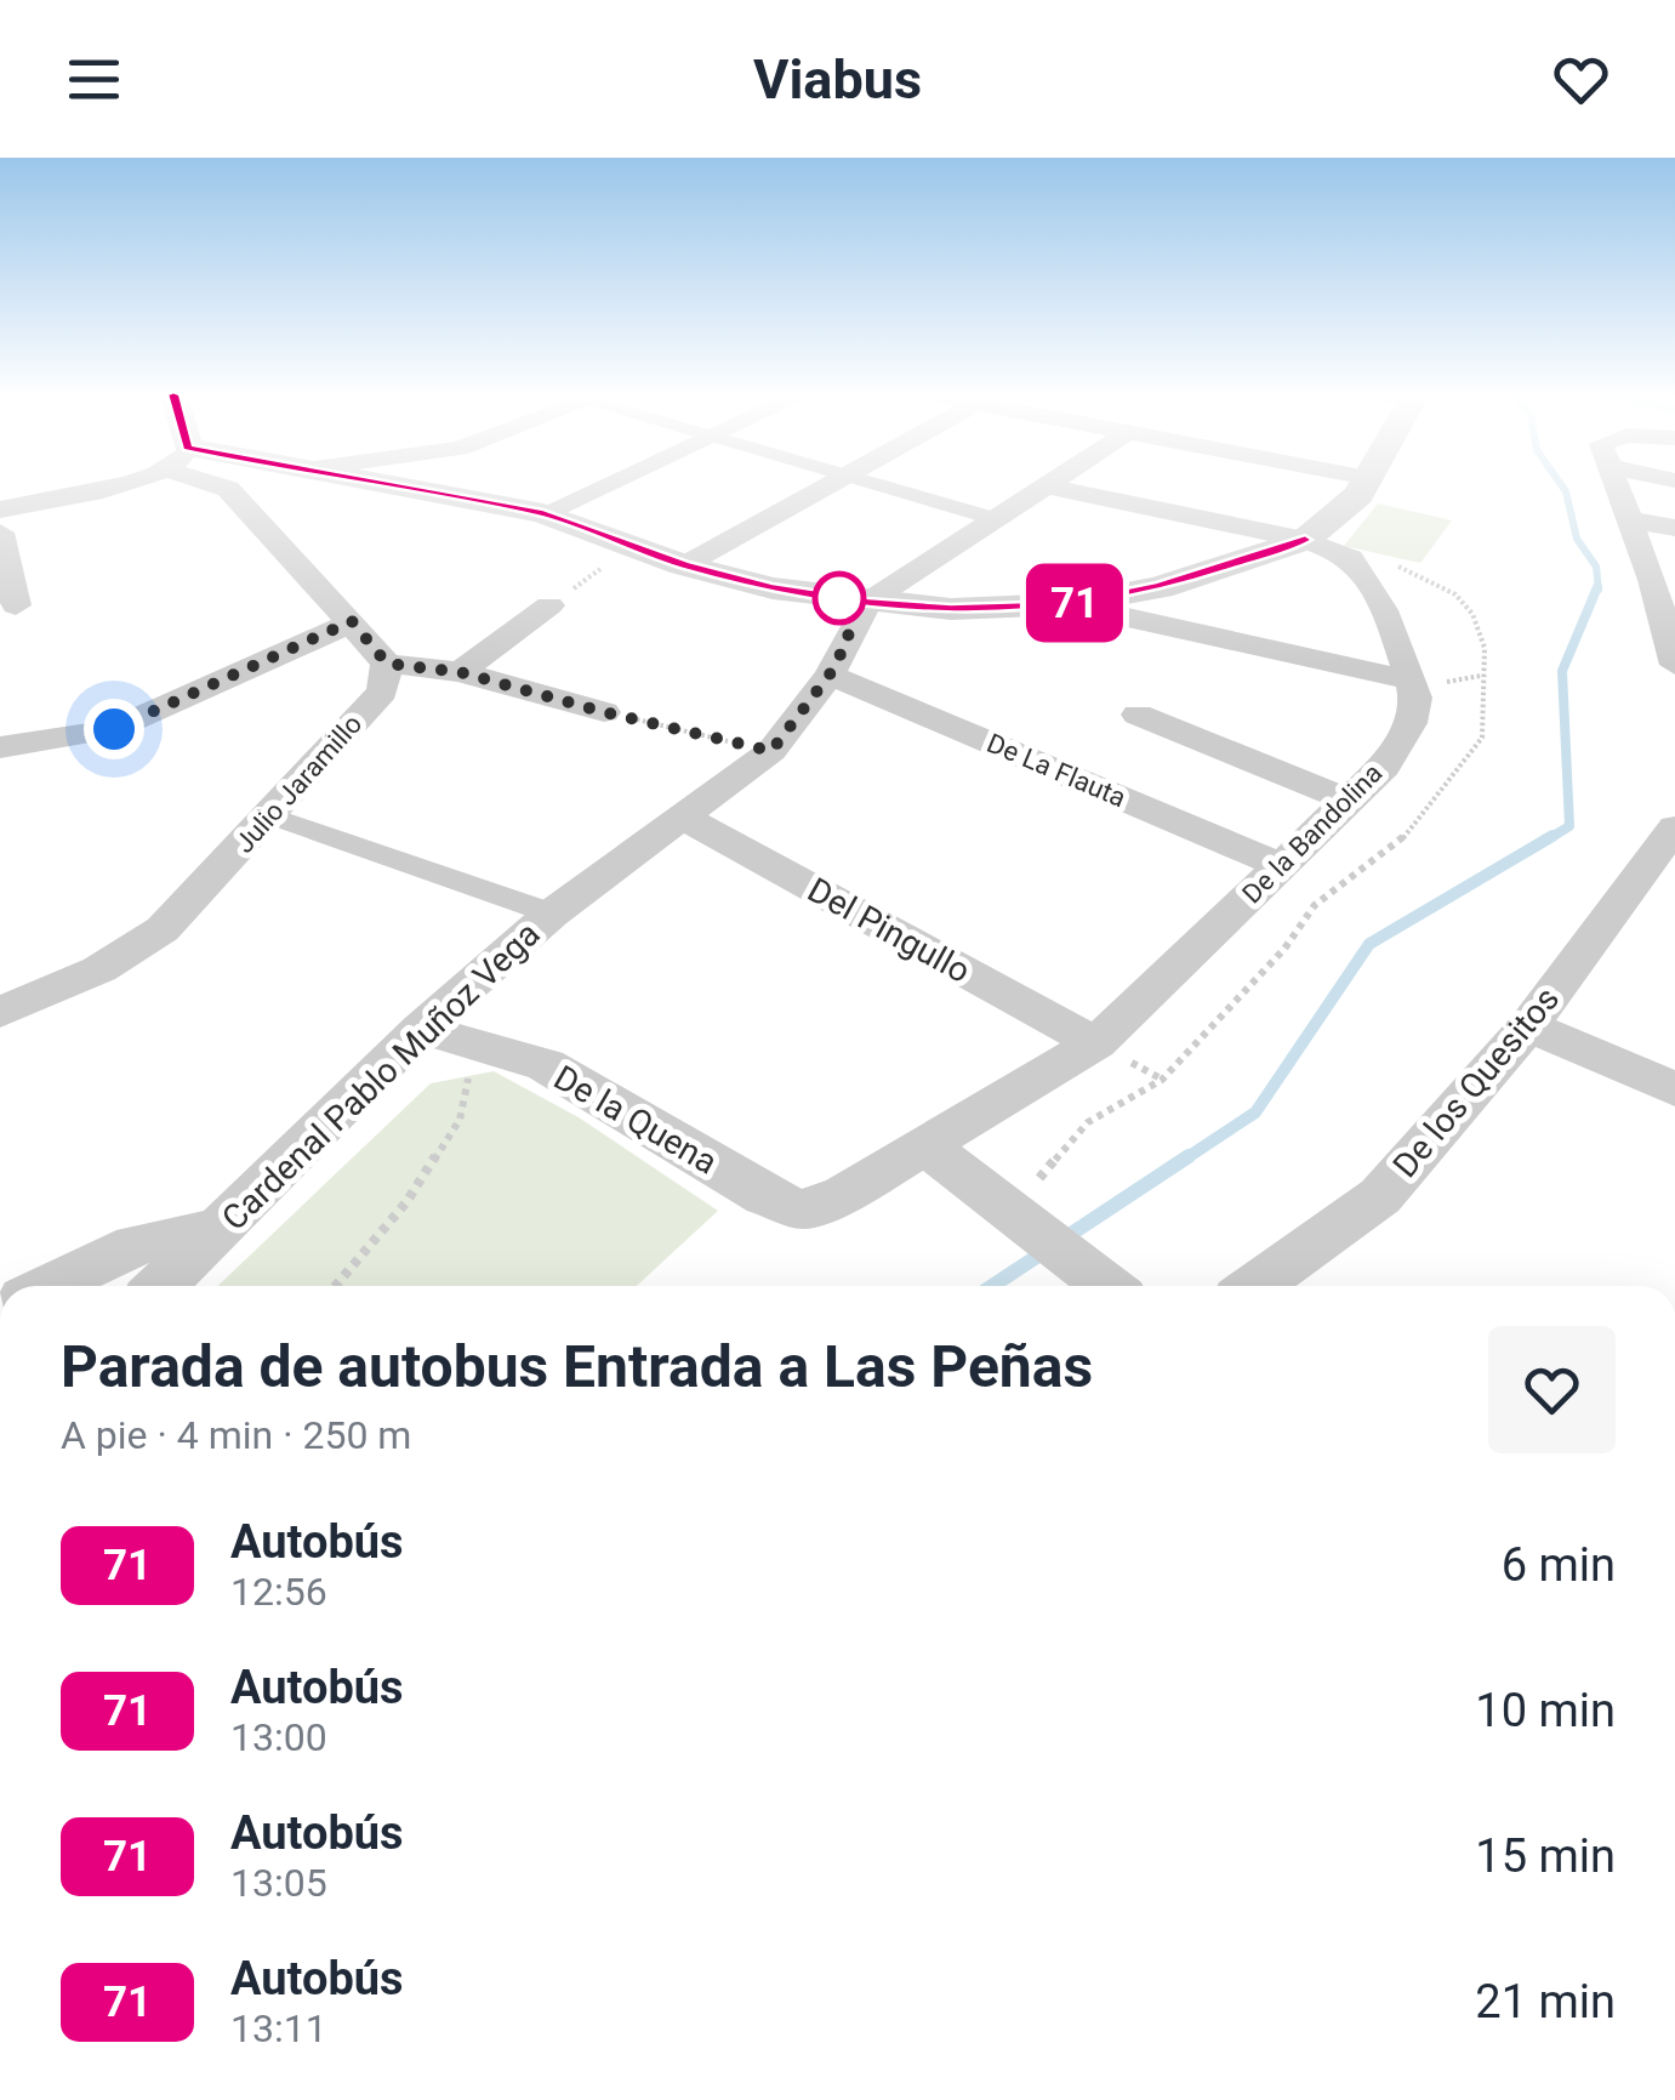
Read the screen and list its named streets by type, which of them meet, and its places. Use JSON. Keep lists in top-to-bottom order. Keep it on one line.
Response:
{"streets":{"street":["De La Flauta","Julio Jaramillo","De la Bandolina","Del Pingullo","Cardenal Pablo Muñoz Vega","De los Quesitos","De la Quena"]},"crossings":[["De La Flauta","De la Bandolina"],["De La Flauta","Cardenal Pablo Muñoz Vega"],["De la Bandolina","Del Pingullo"],["De la Bandolina","De la Quena"],["Del Pingullo","Cardenal Pablo Muñoz Vega"],["Cardenal Pablo Muñoz Vega","De la Quena"]],"lines":["bus line 71"],"page":{"header":"Viabus","on_map":"71","heading":["Parada de autobus Entrada a Las Peñas","A pie · 4 min · 250 m"],"list":[{"mark":"71","name":"Autobús","note":"12:56","value":"6 min"},{"mark":"71","name":"Autobús","note":"13:00","value":"10 min"},{"mark":"71","name":"Autobús","note":"13:05","value":"15 min"},{"mark":"71","name":"Autobús","note":"13:11","value":"21 min"}]}}
